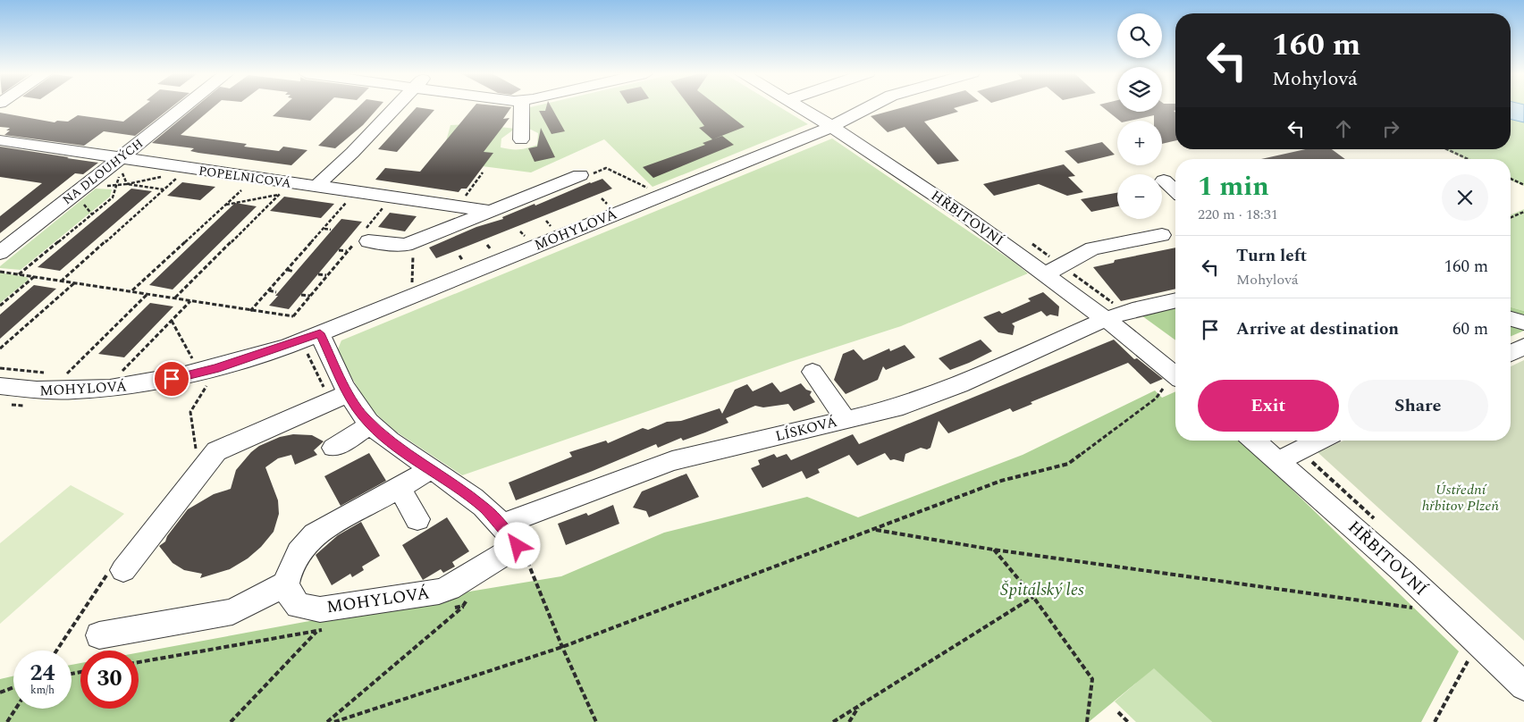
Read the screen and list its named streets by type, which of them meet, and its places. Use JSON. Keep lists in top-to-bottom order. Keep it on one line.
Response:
{"streets":{"street":["NA DLOUHÝCH","POPELNICOVÁ","HŘBITOVNÍ","MOHYLOVÁ","LÍSKOVÁ"]},"crossings":[["NA DLOUHÝCH","POPELNICOVÁ"],["HŘBITOVNÍ","MOHYLOVÁ"],["HŘBITOVNÍ","LÍSKOVÁ"]],"parks":["Ústřední hřbitov Plzeň","Špitálský les"],"page":{"map_buttons":["+","−"],"turn":["160 m","Mohylová"],"heading":["1 min","220 m · 18:31"],"list":[{"name":"Turn left","note":"Mohylová","value":"160 m"},{"name":"Arrive at destination","value":"60 m"}],"buttons":["Exit","Share"],"speed":"24 km/h","limit":"30"}}
